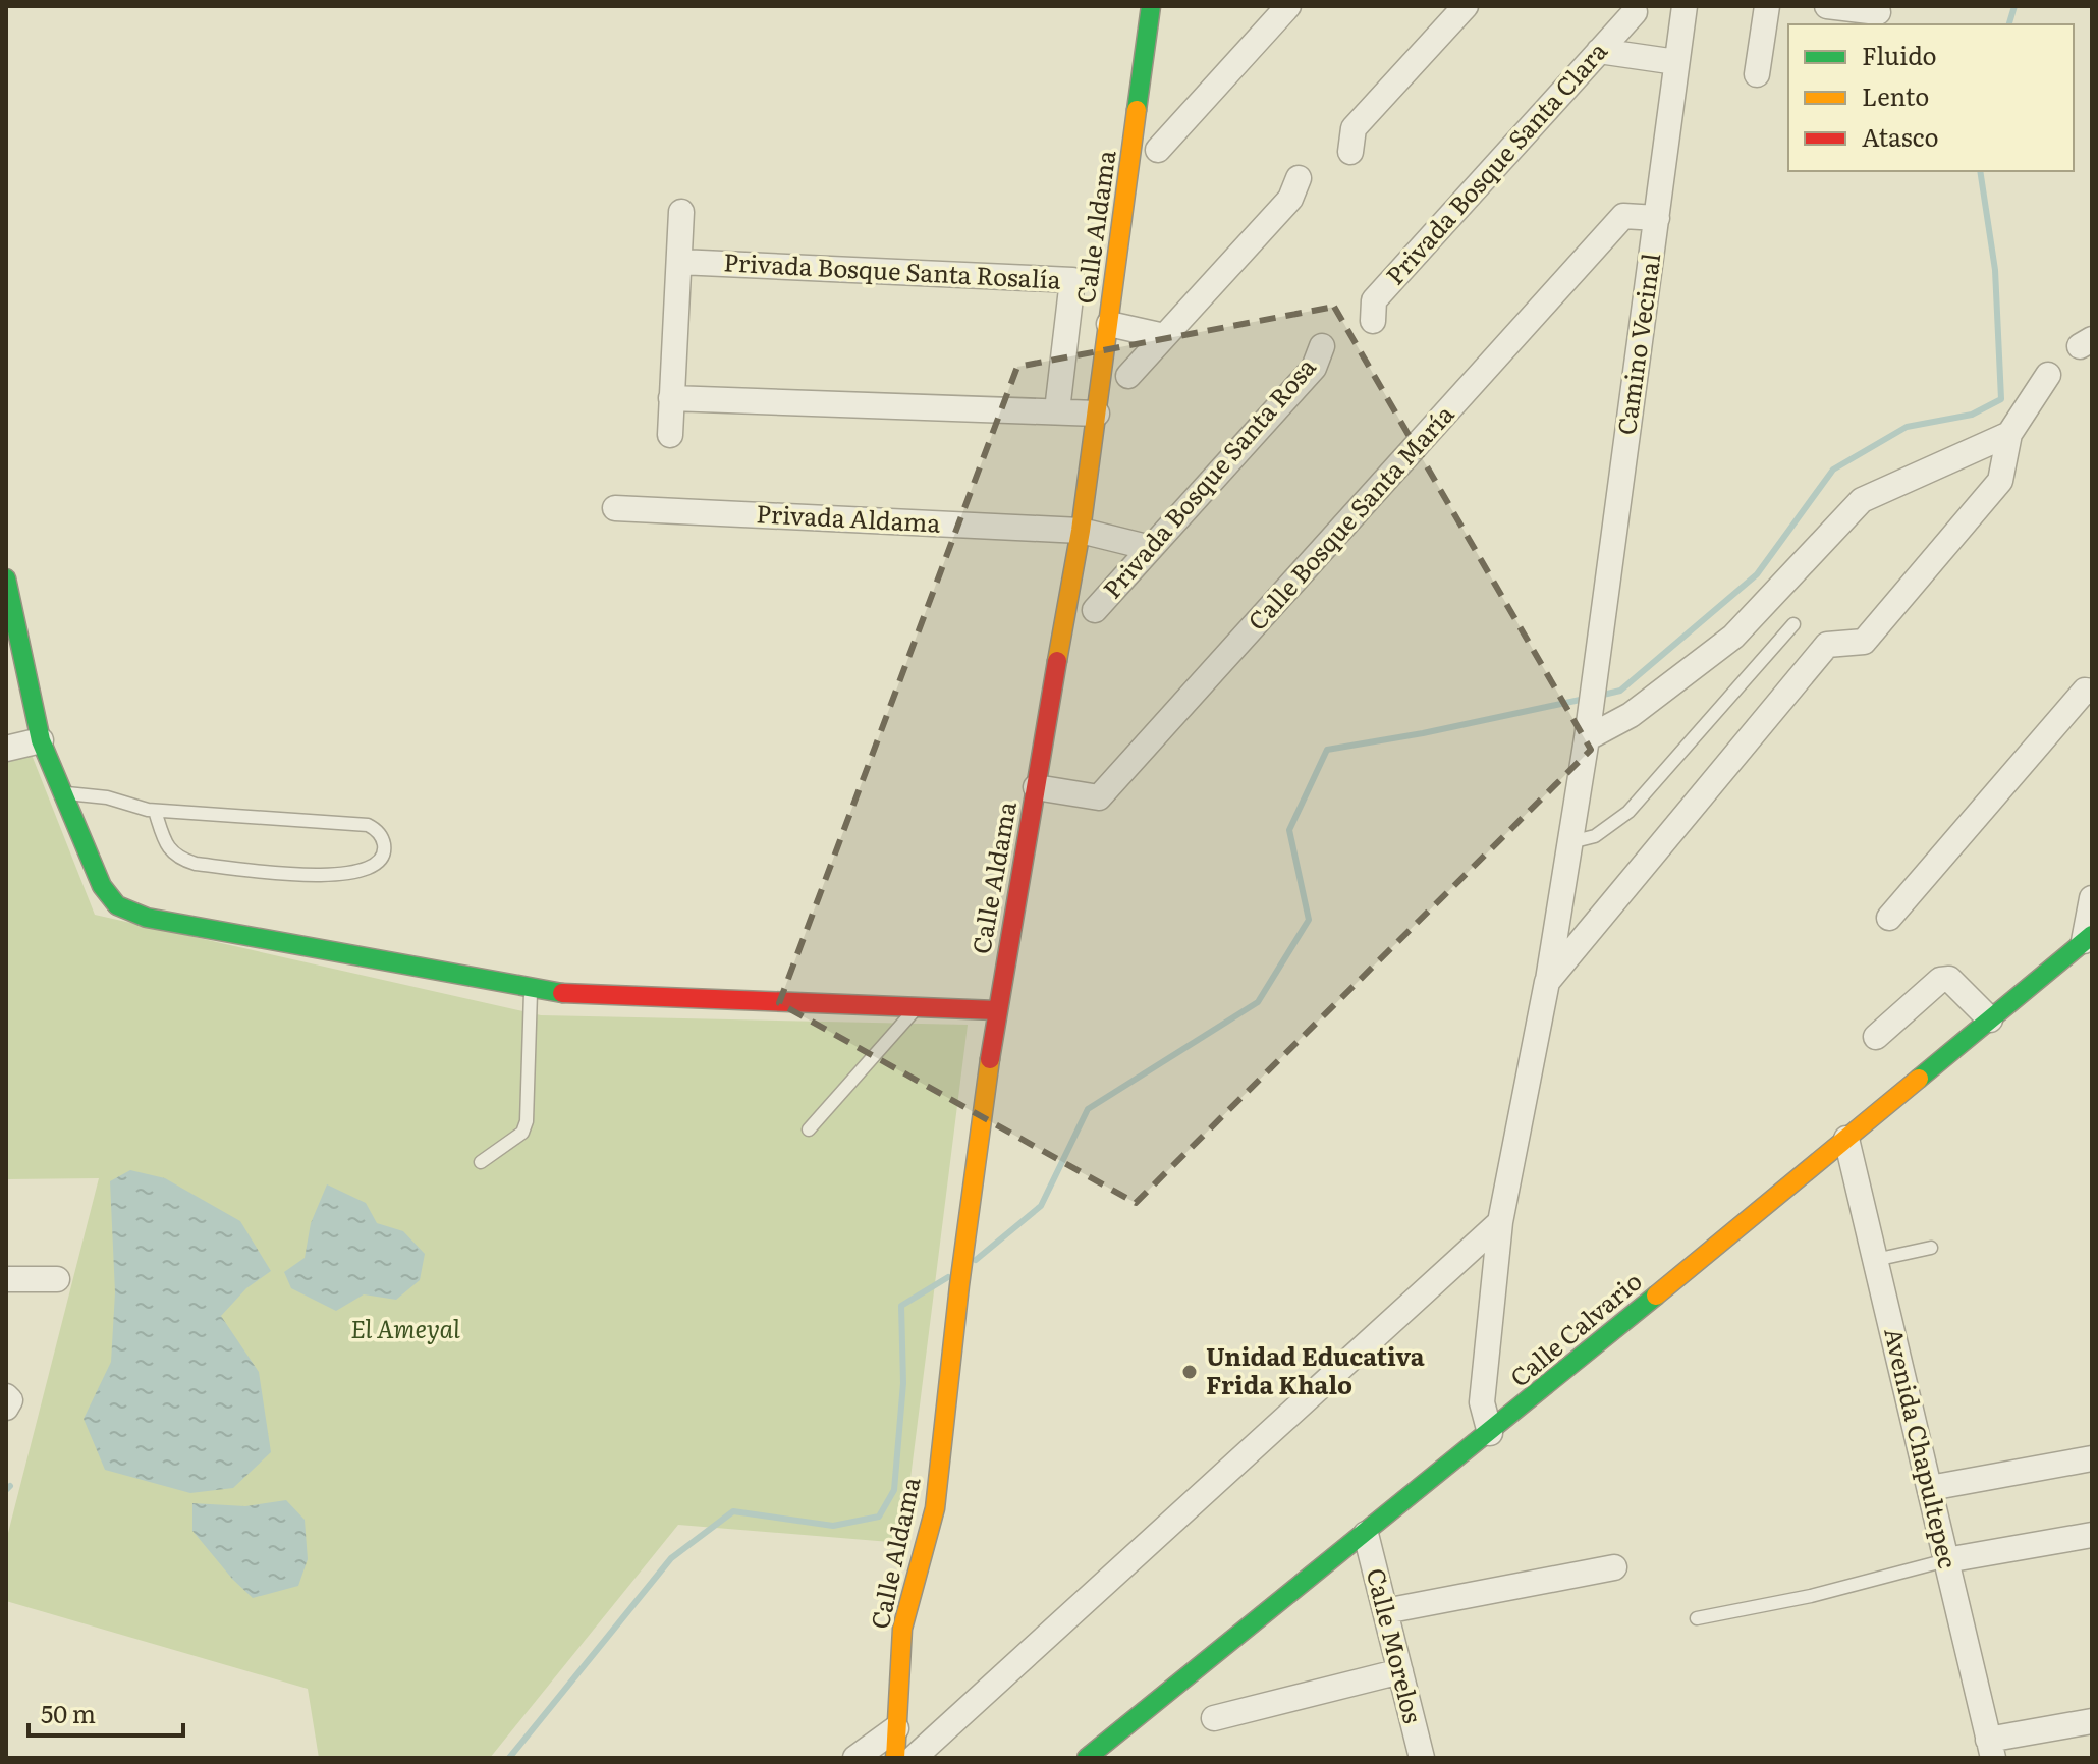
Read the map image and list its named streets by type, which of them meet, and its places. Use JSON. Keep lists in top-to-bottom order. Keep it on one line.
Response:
{"streets":{"street":["Privada Bosque Santa Clara","Calle Aldama","Privada Bosque Santa Rosalía","Camino Vecinal","Privada Bosque Santa Rosa","Calle Bosque Santa María","Privada Aldama","Calle Calvario","Avenida Chapultepec","Calle Morelos"]},"crossings":[["Calle Aldama","Privada Bosque Santa Rosalía"],["Calle Aldama","Calle Bosque Santa María"],["Calle Aldama","Privada Aldama"],["Camino Vecinal","Calle Bosque Santa María"],["Privada Bosque Santa Rosa","Privada Aldama"],["Calle Calvario","Avenida Chapultepec"],["Calle Calvario","Calle Morelos"]],"parks":["El Ameyal"],"places":["Unidad Educativa Frida Khalo"],"legend":["Fluido","Lento","Atasco"],"scale_bar":"50 m"}
